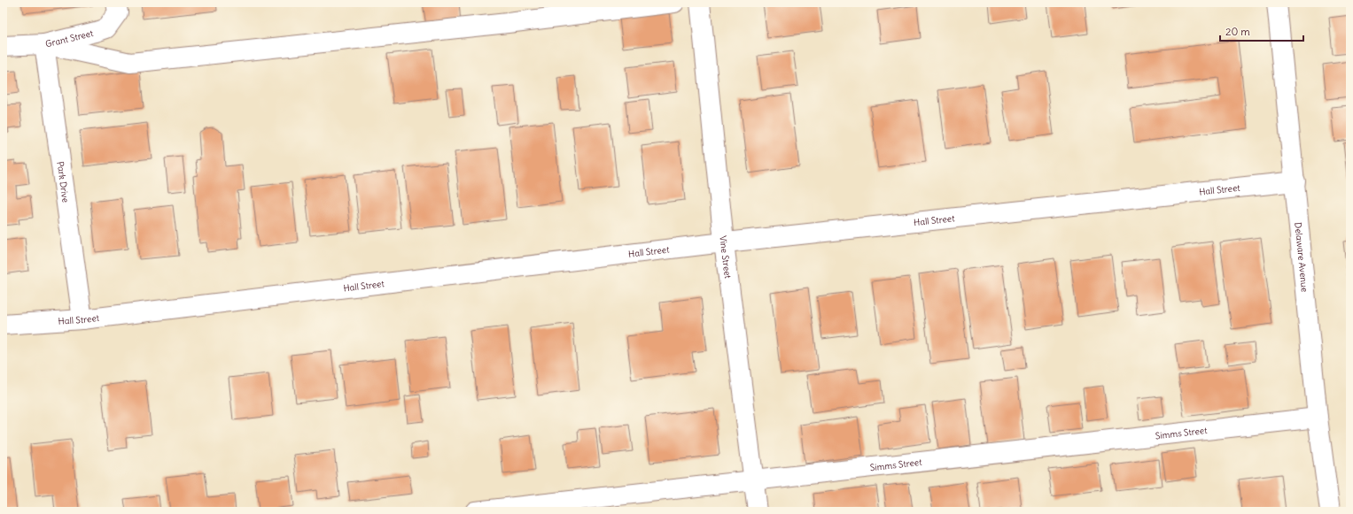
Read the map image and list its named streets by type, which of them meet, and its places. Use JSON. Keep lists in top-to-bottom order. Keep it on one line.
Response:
{"streets":{"street":["Grant Street","Park Drive","Hall Street","Vine Street","Delaware Avenue","Simms Street"]},"crossings":[["Grant Street","Park Drive"],["Park Drive","Hall Street"],["Hall Street","Vine Street"],["Hall Street","Delaware Avenue"],["Vine Street","Simms Street"],["Delaware Avenue","Simms Street"]],"scale_bar":"20 m"}
